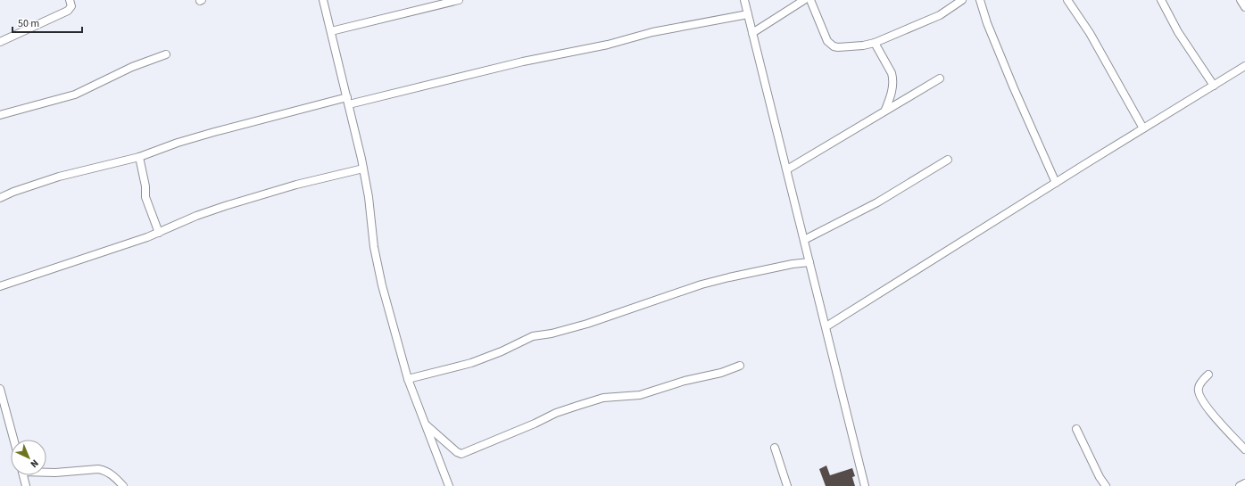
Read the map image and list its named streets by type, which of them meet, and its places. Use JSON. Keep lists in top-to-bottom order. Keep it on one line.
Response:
{"scale_bar":"50 m","north":"bottom right"}
